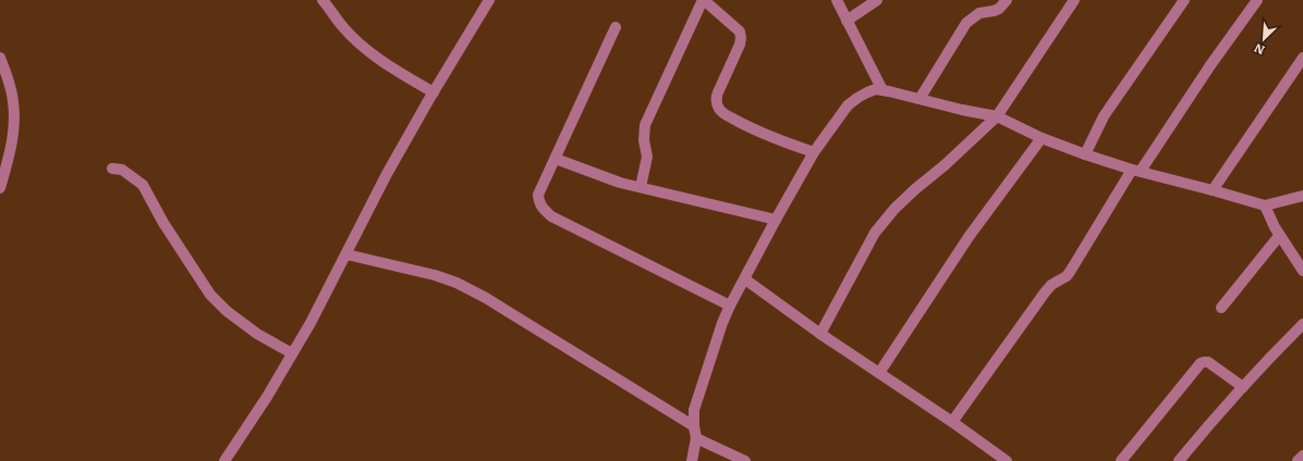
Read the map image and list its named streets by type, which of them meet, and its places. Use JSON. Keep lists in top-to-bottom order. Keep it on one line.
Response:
{"north":"bottom left"}
